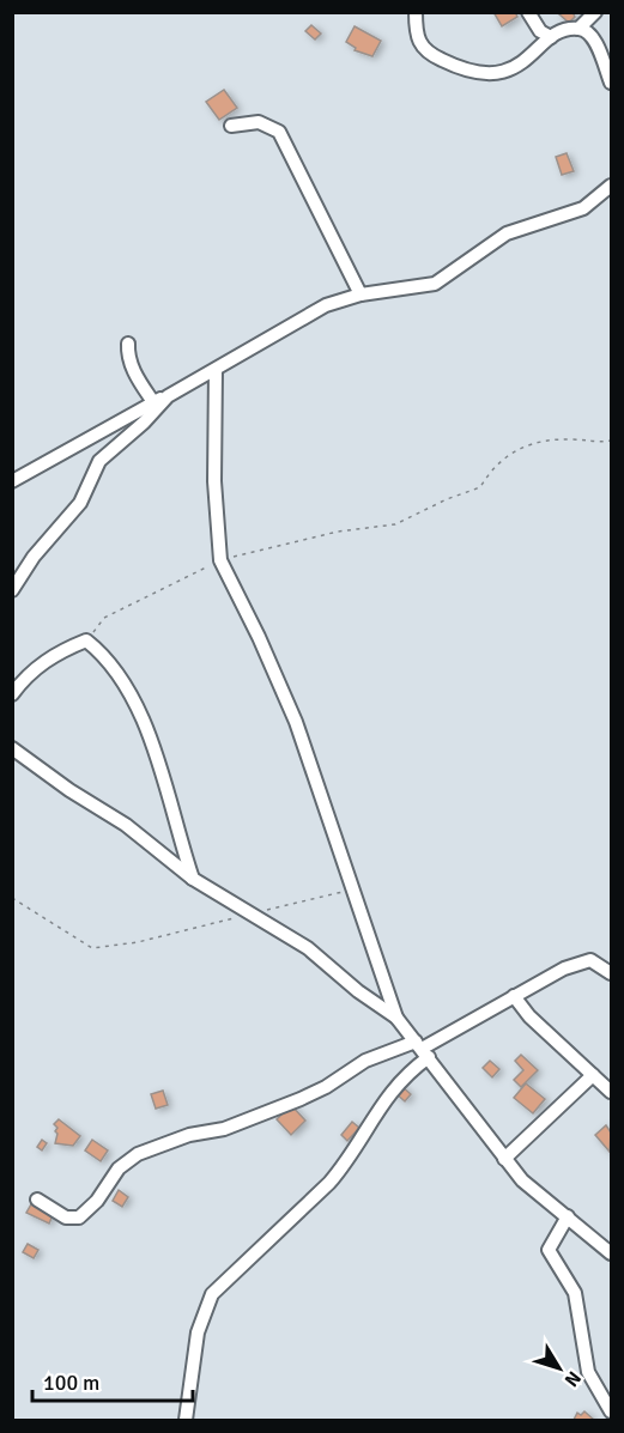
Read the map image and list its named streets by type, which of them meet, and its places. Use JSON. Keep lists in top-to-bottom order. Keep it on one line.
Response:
{"scale_bar":"100 m","north":"bottom right"}
